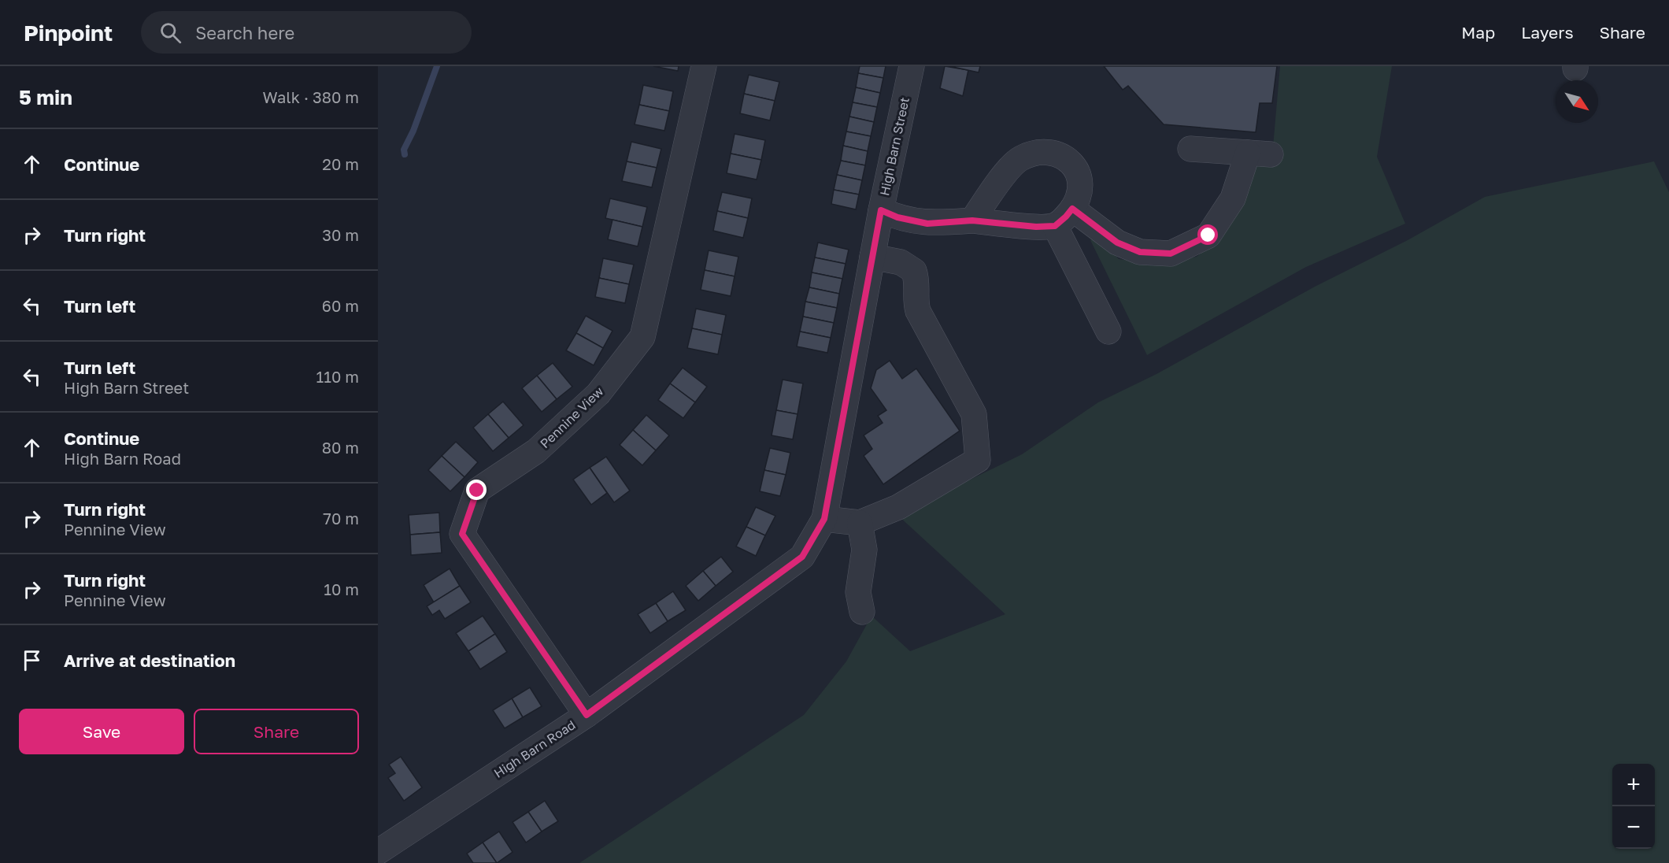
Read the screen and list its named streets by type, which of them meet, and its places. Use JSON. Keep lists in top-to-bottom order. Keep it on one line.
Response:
{"streets":{"street":["High Barn Street","Pennine View","High Barn Road"]},"crossings":[["High Barn Street","High Barn Road"],["Pennine View","High Barn Road"]],"north":"bottom right","page":{"header":"Pinpoint","search":"Search here","nav":["Map","Layers","Share"],"heading":["5 min","Walk · 380 m"],"list":[["Continue","20 m"],["Turn right","30 m"],["Turn left","60 m"],["Turn left","High Barn Street","110 m"],["Continue","High Barn Road","80 m"],["Turn right","Pennine View","70 m"],["Turn right","Pennine View","10 m"],"Arrive at destination"],"buttons":["Save","Share"],"map_buttons":["+","−"]}}
